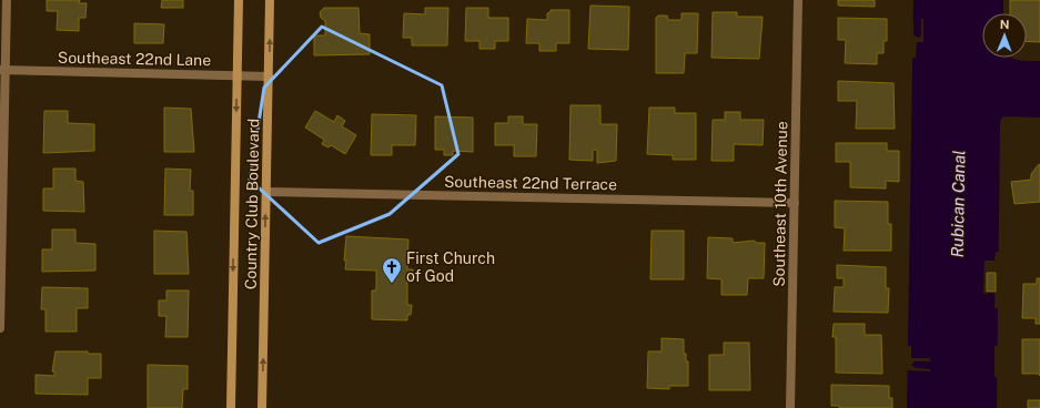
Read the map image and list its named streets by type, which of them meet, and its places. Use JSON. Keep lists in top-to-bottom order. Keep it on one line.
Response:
{"streets":{"main road":["Country Club Boulevard"],"street":["Southeast 22nd Lane","Southeast 22nd Terrace","Southeast 10th Avenue"]},"crossings":[["Southeast 22nd Lane","Country Club Boulevard"],["Southeast 22nd Terrace","Country Club Boulevard"],["Southeast 22nd Terrace","Southeast 10th Avenue"]],"water":["Rubican Canal"],"places":{"church":["First Church of God"]},"north":"top"}
